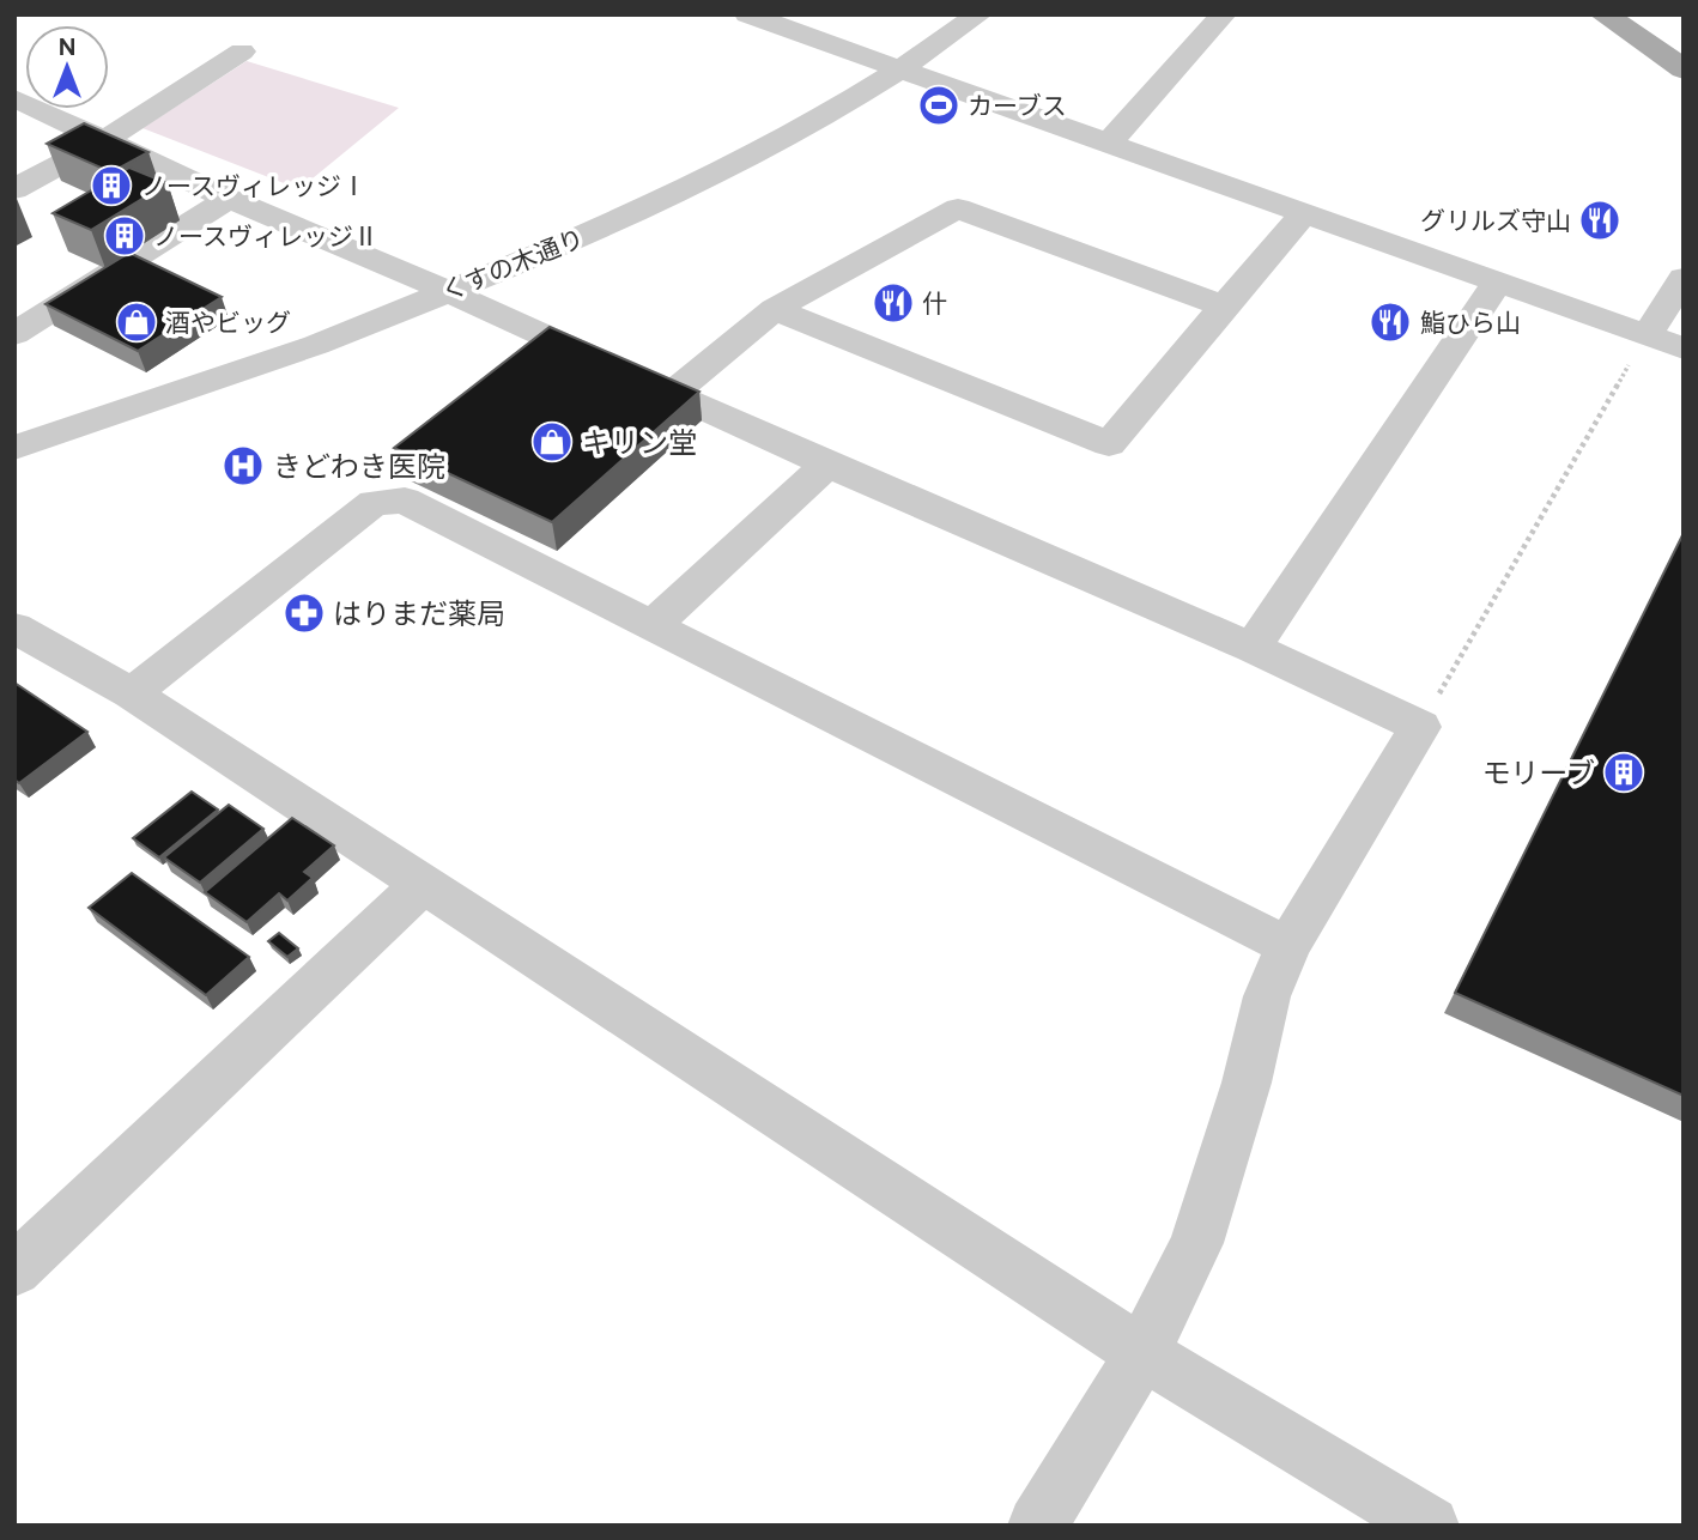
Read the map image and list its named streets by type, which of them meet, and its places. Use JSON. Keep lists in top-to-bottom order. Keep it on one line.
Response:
{"streets":{"street":["くすの木通り"]},"places":{"sports":["カーブス"],"building":["ノースヴィレッジⅠ","ノースヴィレッジⅡ","モリーブ"],"restaurant":["グリルズ守山","什","鮨ひら山"],"shop":["酒やビッグ","キリン堂"],"hospital":["きどわき医院"],"pharmacy":["はりまだ薬局"]},"north":"top"}
